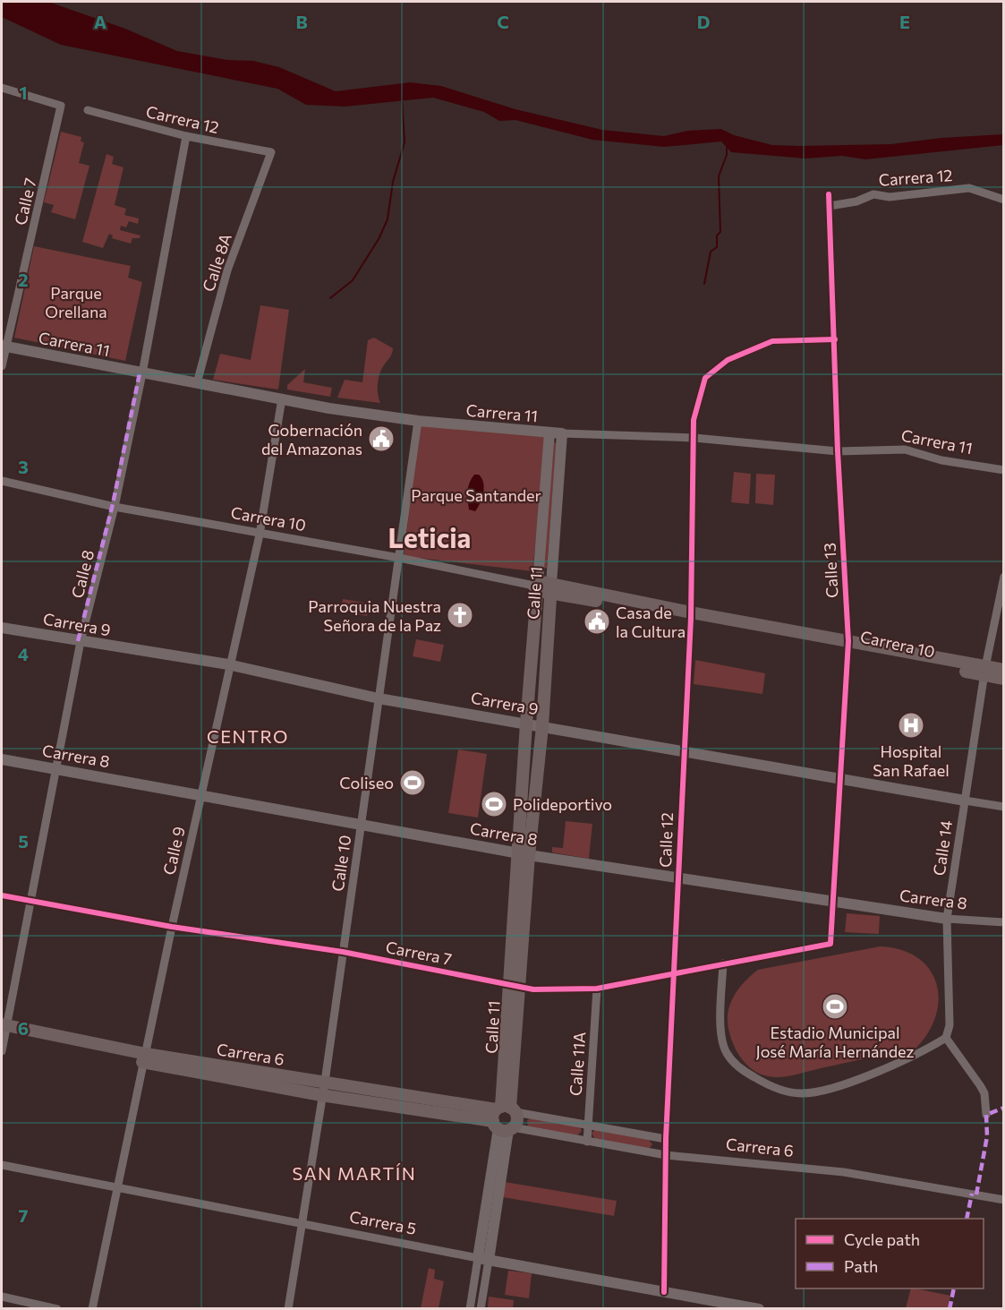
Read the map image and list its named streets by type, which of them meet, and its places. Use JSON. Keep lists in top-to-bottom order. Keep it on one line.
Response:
{"streets":{"main road":["Carrera 10","Calle 11","Carrera 6"],"street":["Carrera 12","Calle 7","Calle 8A","Carrera 11","Calle 13","Calle 8","Carrera 9","Carrera 8","Calle 12","Calle 14","Calle 9","Calle 10","Carrera 7","Calle 11A","Carrera 5"]},"crossings":[["Carrera 12","Calle 8A"],["Carrera 12","Calle 13"],["Carrera 12","Calle 8"],["Calle 7","Carrera 11"],["Calle 8A","Carrera 11"],["Carrera 11","Calle 13"],["Carrera 11","Calle 8"],["Carrera 11","Calle 11"],["Carrera 11","Calle 12"],["Carrera 11","Calle 9"],["Carrera 11","Calle 10"],["Carrera 10","Calle 13"],["Carrera 10","Calle 8"],["Carrera 10","Calle 11"],["Carrera 10","Calle 12"],["Carrera 10","Calle 14"],["Carrera 10","Calle 9"],["Carrera 10","Calle 10"],["Calle 13","Carrera 9"],["Calle 13","Carrera 8"],["Calle 13","Calle 12"],["Calle 13","Carrera 7"],["Calle 8","Carrera 9"],["Calle 8","Carrera 8"],["Calle 8","Carrera 7"],["Calle 8","Carrera 6"],["Calle 11","Carrera 9"],["Calle 11","Carrera 8"],["Calle 11","Carrera 7"],["Calle 11","Carrera 6"],["Calle 11","Carrera 5"],["Carrera 9","Calle 12"],["Carrera 9","Calle 14"],["Carrera 9","Calle 9"],["Carrera 9","Calle 10"],["Carrera 8","Calle 12"],["Carrera 8","Calle 14"],["Carrera 8","Calle 9"],["Carrera 8","Calle 10"],["Calle 12","Carrera 7"],["Calle 12","Carrera 6"],["Calle 12","Carrera 5"],["Calle 9","Carrera 7"],["Calle 9","Carrera 6"],["Calle 9","Carrera 5"],["Calle 10","Carrera 7"],["Calle 10","Carrera 6"],["Calle 10","Carrera 5"],["Carrera 7","Calle 11A"],["Carrera 6","Calle 11A"]],"districts":["Leticia","CENTRO","SAN MARTÍN"],"parks":["Parque Orellana","Parque Santander"],"places":{"public building":["Gobernación del Amazonas","Casa de la Cultura"],"church":["Parroquia Nuestra Señora de la Paz"],"hospital":["Hospital San Rafael"],"sports":["Coliseo","Polideportivo","Estadio Municipal José María Hernández"]},"legend":["Cycle path","Path"],"grid":{"columns":["A","B","C","D","E"],"rows":["1","2","3","4","5","6","7"]}}
